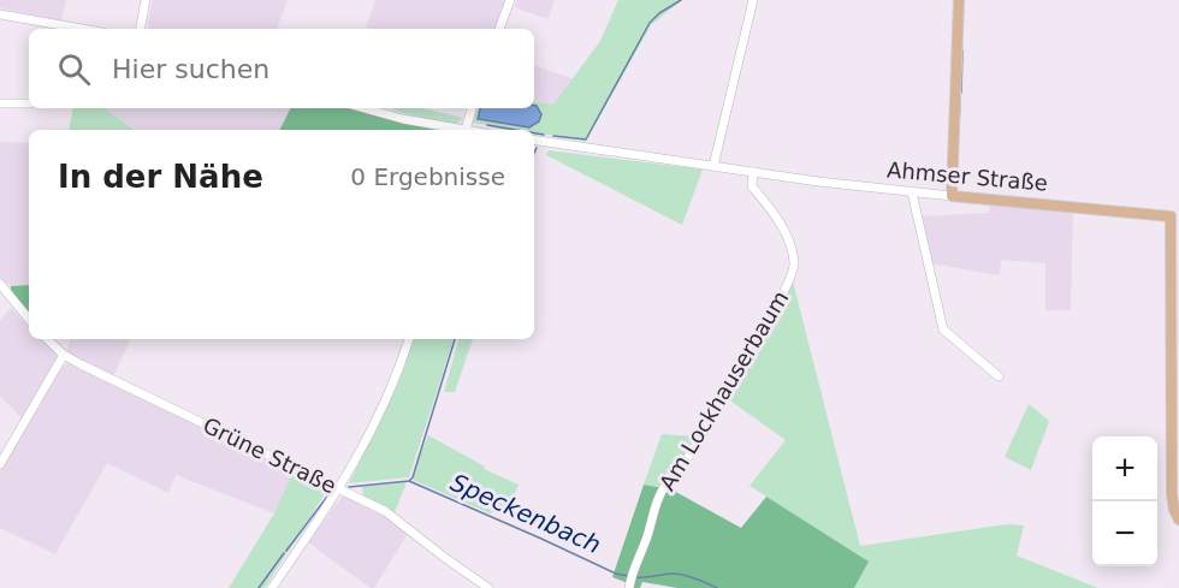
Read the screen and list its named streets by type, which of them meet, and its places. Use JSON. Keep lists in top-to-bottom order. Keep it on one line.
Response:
{"streets":{"main road":["Ahmser Straße"],"street":["Am Lockhauserbaum","Grüne Straße"]},"crossings":[["Ahmser Straße","Am Lockhauserbaum"]],"water":["Speckenbach"],"page":{"search":"Hier suchen","heading":["In der Nähe","0 Ergebnisse"],"map_buttons":["+","−"]}}
